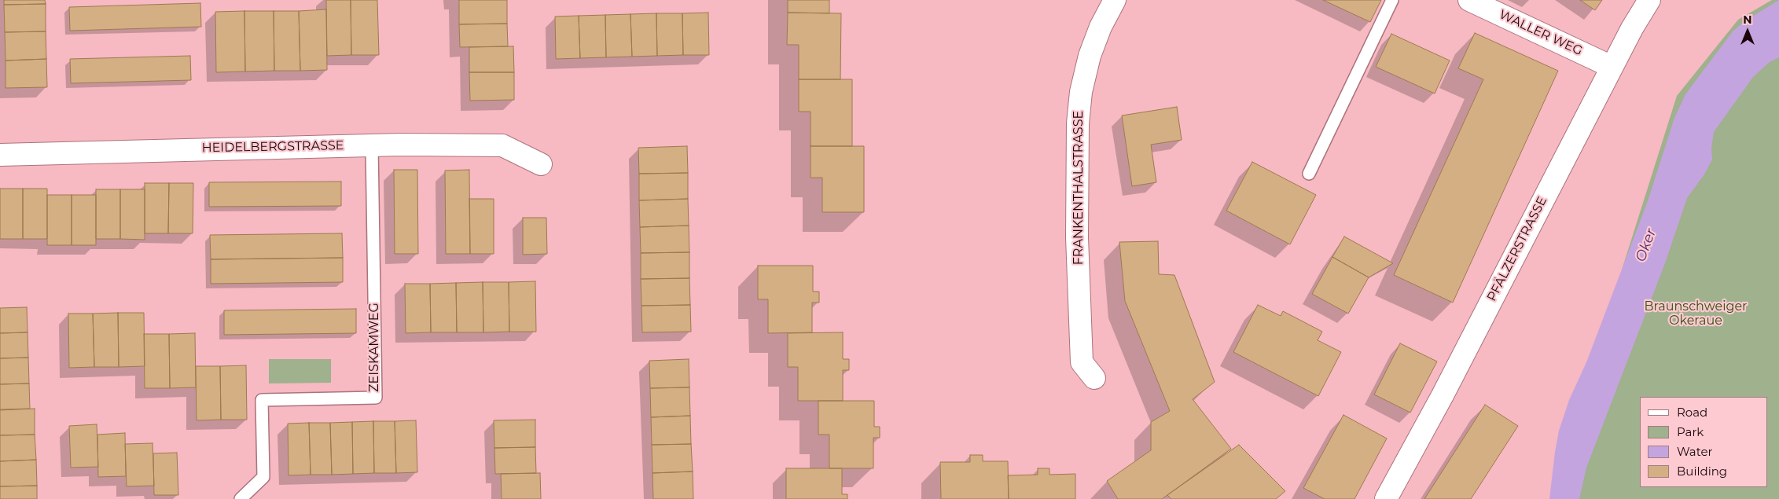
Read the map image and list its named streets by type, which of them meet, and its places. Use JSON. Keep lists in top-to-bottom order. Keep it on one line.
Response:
{"streets":{"street":["WALLER WEG","HEIDELBERGSTRASSE","FRANKENTHALSTRASSE","PFÄLZERSTRASSE"],"lane":["ZEISKAMWEG"]},"crossings":[["WALLER WEG","PFÄLZERSTRASSE"],["HEIDELBERGSTRASSE","ZEISKAMWEG"]],"water":["Oker"],"parks":["Braunschweiger Okeraue"],"legend":["Road","Park","Water","Building"],"north":"top"}
